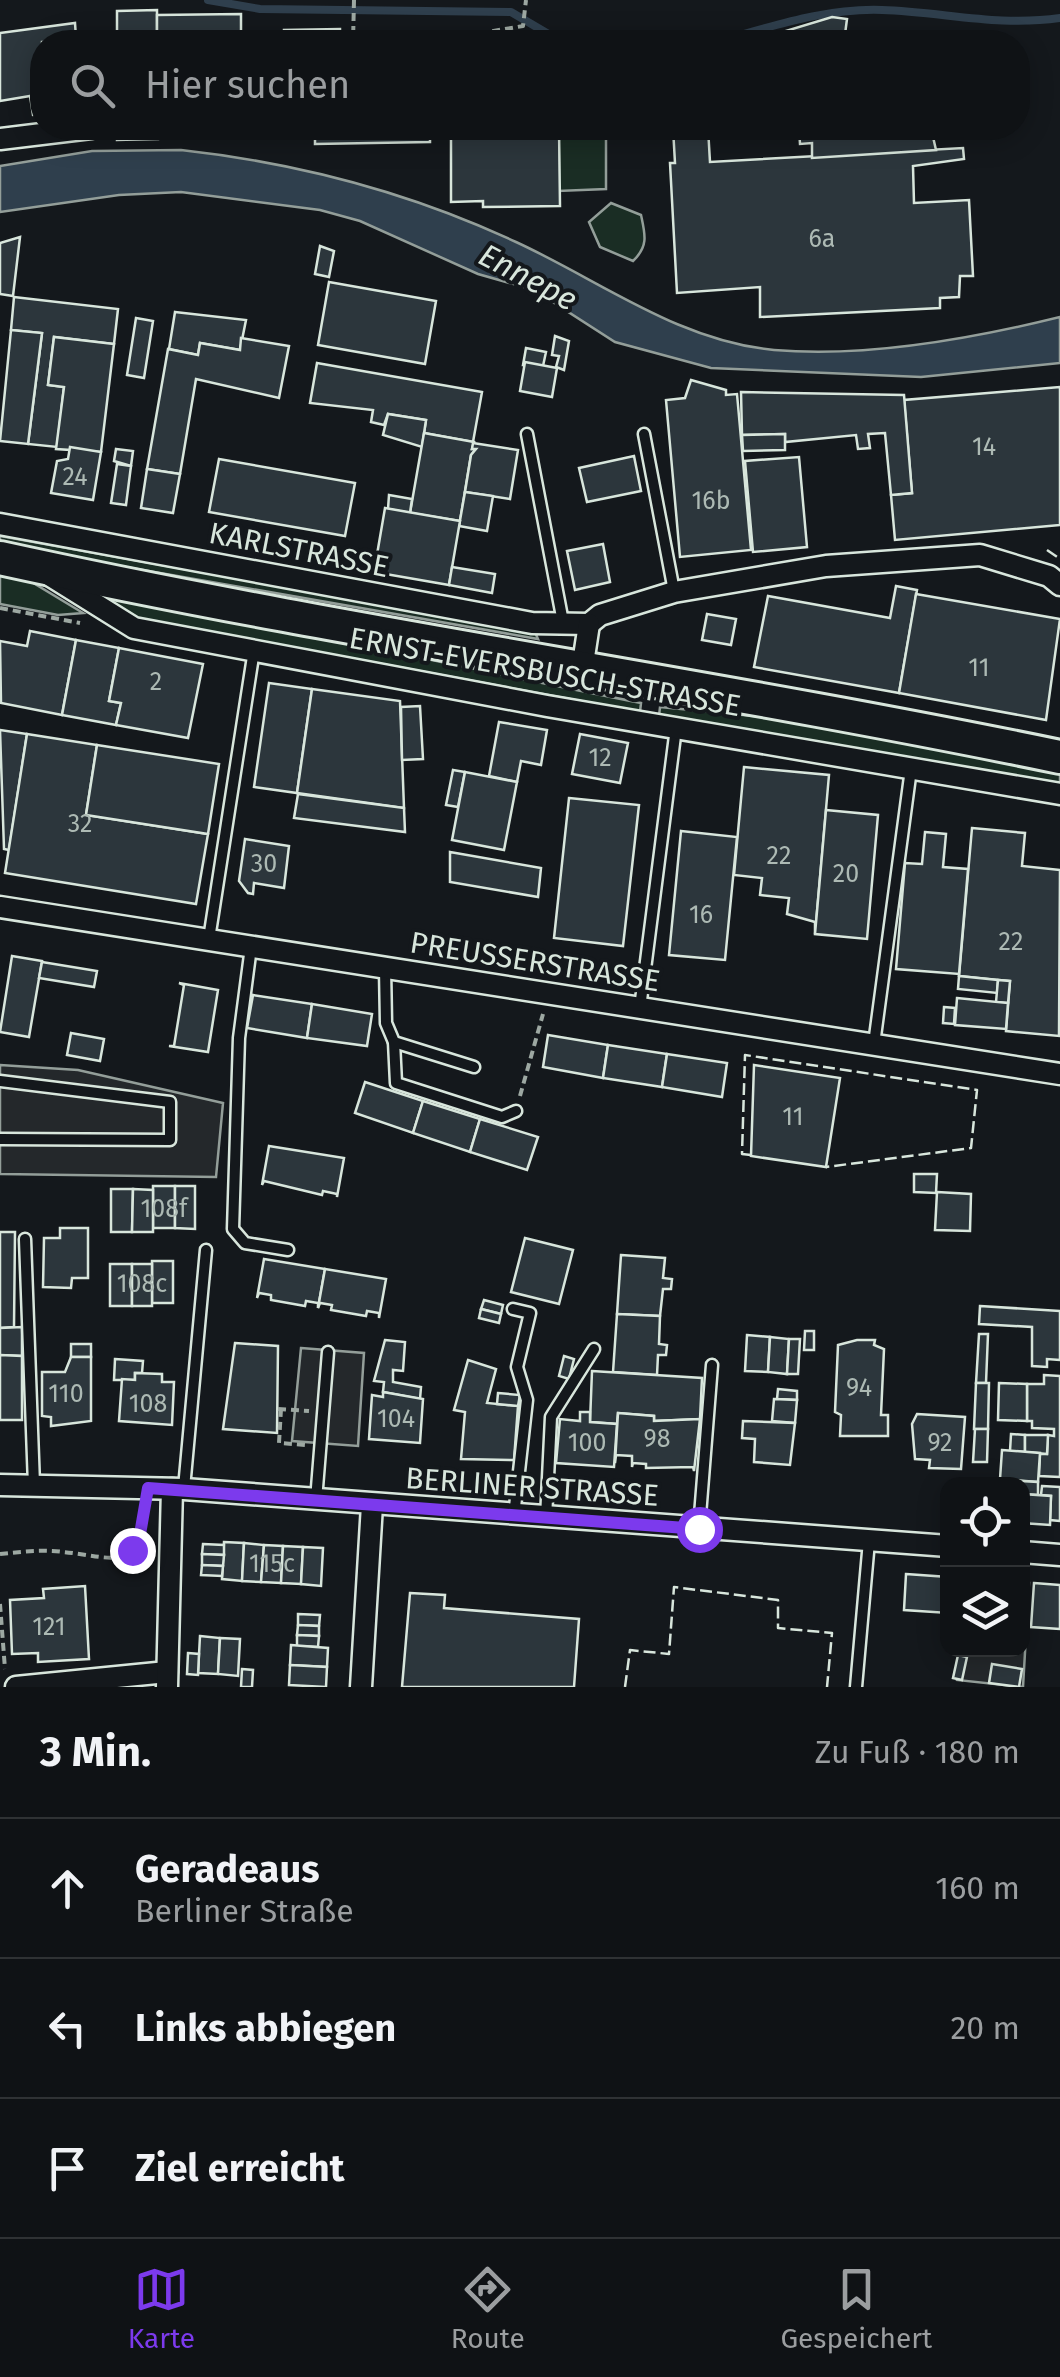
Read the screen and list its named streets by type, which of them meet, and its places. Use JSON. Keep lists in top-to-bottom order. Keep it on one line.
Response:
{"streets":{"street":["KARLSTRASSE","ERNST-EVERSBUSCH-STRASSE","PREUSSERSTRASSE","BERLINER STRASSE"]},"water":["Ennepe"],"house_numbers":["6a","14","24","16b","11","2","12","32","22","30","20","16","22","11","108f","108c","94","110","108","104","98","100","92","115c","121"],"page":{"search":"Hier suchen","heading":["3 Min.","Zu Fuß · 180 m"],"list":[["Geradeaus","Berliner Straße","160 m"],["Links abbiegen","20 m"],"Ziel erreicht"],"nav":["Karte","Route","Gespeichert"]}}
